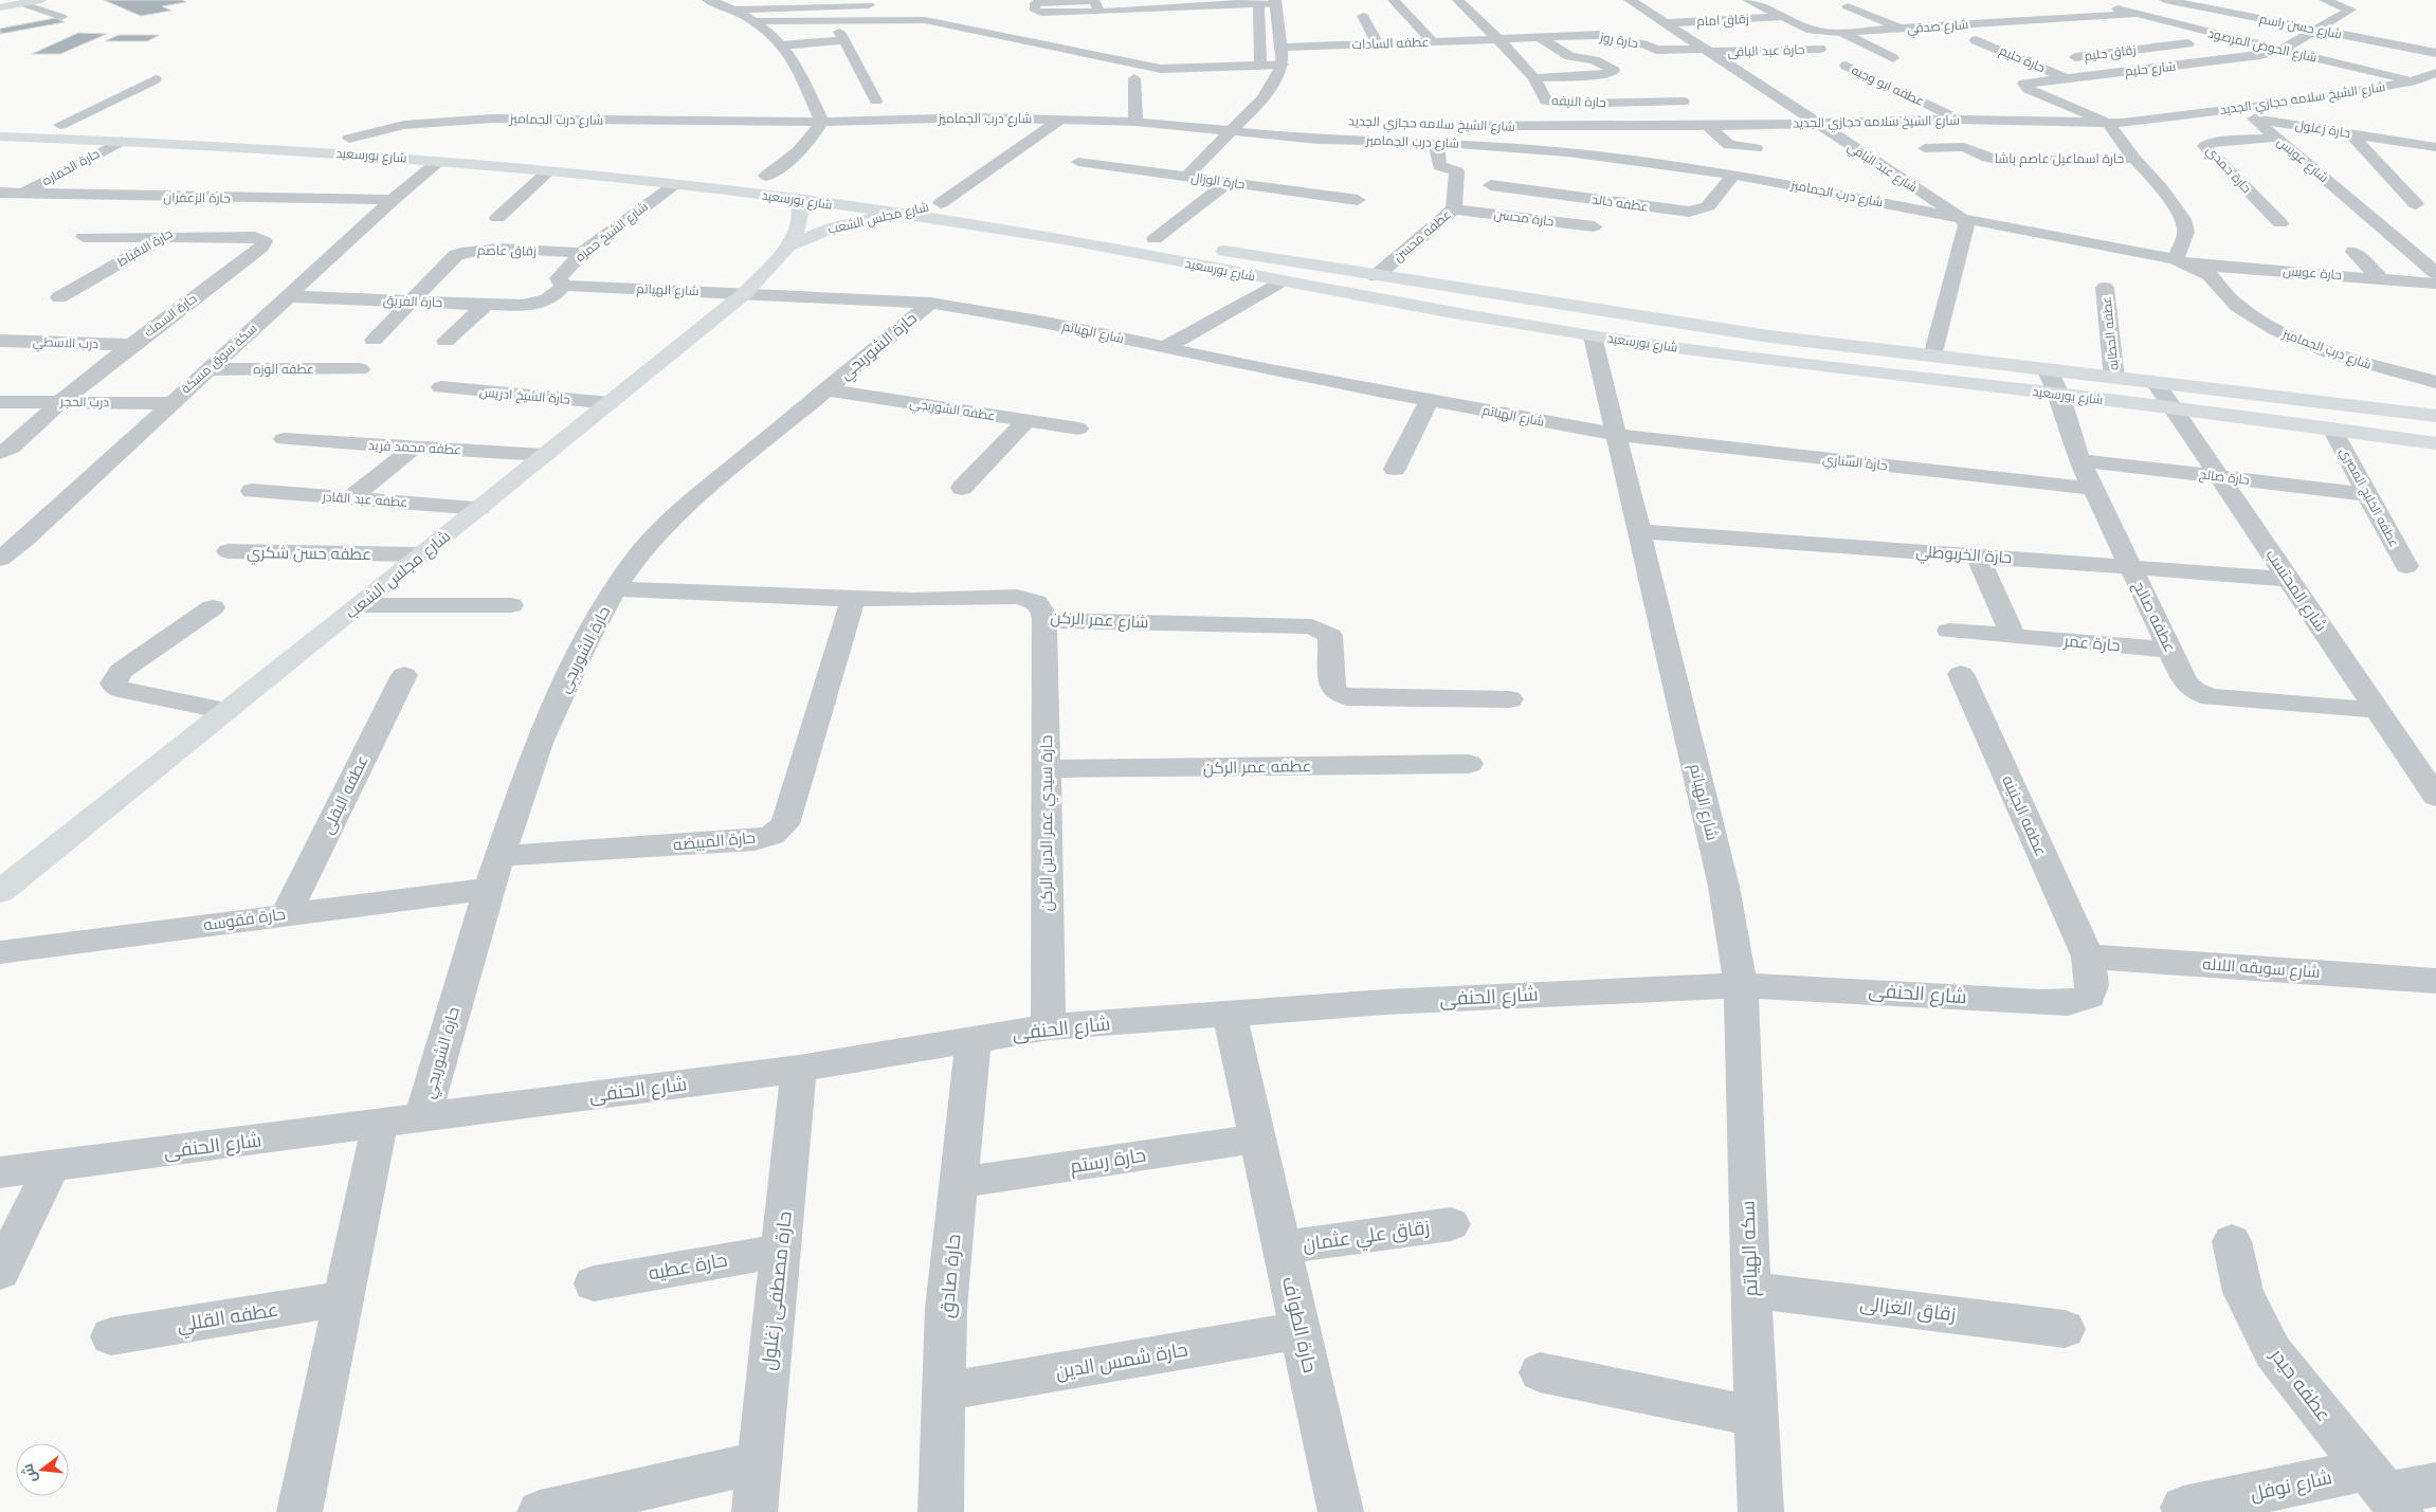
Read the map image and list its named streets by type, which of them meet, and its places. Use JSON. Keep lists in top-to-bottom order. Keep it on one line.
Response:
{"streets":{"main road":["شارع بورسعيد","شارع مجلس الشعب"],"street":["زقاق امام","شارع صدقي","شارع حسن راسم","حارة روز","عطفه السادات","شارع الحوض المرصود","حارة عبد الباقى","زقاق حليم","حارة حليم","شارع حليم","عطفه ابو وجيه","شارع الشيخ سلامه حجازي الجديد","حارة النيفه","شارع درب الجماميز","حارة زغلول","حارة اسماعيل عاصم باشا","شارع عويس","حارة الخماره","شارع عبد الباقي","حارة حمدي","حارة الوزال","حارة الزعفران","عطفه خالد","حارة محسن","شارع الشيخ حمزه","عطفه محسن","حارة الاقباط","زقاق عاصم","حارة عويس","شارع الهياتم","حارة الفريق","حارة السمك","عطفه الحطابه","درب الاسطي","حارة الشوربجي","سكة سوق مسكة","عطفه الوزه","حارة الشيخ ادريس","درب الحجر","عطفه الشوربجي","عطفه محمد فريد","حارة السناري","حارة صالح","عطفه الخليج المصري","عطفه عبد القادر","عطفه حسن شكري","حارة الخربوطلي","شارع المحتسب","عطفه صالح","شارع عمر الركن","حارة عمر","عطفه عمر الركن","عطفه البقلى","عطفه الجنينه","حارة سيدي عمر الدين الركن","حارة المبيضه","حارة فقوسه","شارع سويقه اللاله","شارع الحنفى","حارة رستم","زقاق علي عثمان","سكه الهياتم","حارة عطيه","حارة صادق","حارة مصطفى زغلول","زقاق الغزالى","عطفه القللي","حارة الطواف","حارة شمس الدين","عطفه حيدر","شارع نوفل"]},"crossings":[["زقاق امام","شارع صدقي"],["زقاق امام","شارع عبد الباقي"],["شارع صدقي","شارع الحوض المرصود"],["حارة روز","عطفه السادات"],["حارة روز","حارة عبد الباقى"],["حارة روز","حارة النيفه"],["حارة روز","شارع عبد الباقي"],["عطفه السادات","حارة النيفه"],["شارع الحوض المرصود","شارع حليم"],["شارع الحوض المرصود","شارع الشيخ سلامه حجازي الجديد"],["حارة عبد الباقى","شارع عبد الباقي"],["زقاق حليم","حارة حليم"],["حارة حليم","شارع حليم"],["شارع حليم","شارع الشيخ سلامه حجازي الجديد"],["عطفه ابو وجيه","شارع الشيخ سلامه حجازي الجديد"],["شارع الشيخ سلامه حجازي الجديد","شارع درب الجماميز"],["شارع الشيخ سلامه حجازي الجديد","حارة زغلول"],["شارع الشيخ سلامه حجازي الجديد","شارع عبد الباقي"],["شارع درب الجماميز","شارع بورسعيد"],["شارع درب الجماميز","شارع عبد الباقي"],["شارع درب الجماميز","عطفه خالد"],["شارع درب الجماميز","عطفه محسن"],["شارع درب الجماميز","حارة عويس"],["حارة زغلول","شارع عويس"],["شارع بورسعيد","حارة الخماره"],["شارع بورسعيد","شارع مجلس الشعب"],["شارع بورسعيد","شارع الشيخ حمزه"],["شارع بورسعيد","عطفه محسن"],["شارع بورسعيد","شارع الهياتم"],["شارع بورسعيد","عطفه الحطابه"],["شارع بورسعيد","سكة سوق مسكة"],["شارع بورسعيد","عطفه الخليج المصري"],["شارع بورسعيد","شارع المحتسب"],["شارع بورسعيد","عطفه صالح"],["شارع عويس","حارة حمدي"],["حارة الخماره","حارة الزعفران"],["حارة الزعفران","سكة سوق مسكة"],["شارع مجلس الشعب","شارع الهياتم"],["شارع مجلس الشعب","حارة الشيخ ادريس"],["شارع مجلس الشعب","عطفه محمد فريد"],["شارع مجلس الشعب","عطفه عبد القادر"],["شارع مجلس الشعب","عطفه حسن شكري"],["حارة محسن","عطفه محسن"],["شارع الشيخ حمزه","زقاق عاصم"],["شارع الشيخ حمزه","شارع الهياتم"],["شارع الشيخ حمزه","حارة الفريق"],["حارة الاقباط","حارة السمك"],["زقاق عاصم","حارة الفريق"],["شارع الهياتم","حارة الشوربجي"],["شارع الهياتم","حارة السناري"],["شارع الهياتم","حارة الخربوطلي"],["شارع الهياتم","شارع الحنفى"],["شارع الهياتم","سكه الهياتم"],["حارة الفريق","سكة سوق مسكة"],["حارة السمك","درب الاسطي"],["حارة السمك","درب الحجر"],["حارة الشوربجي","عطفه الشوربجي"],["حارة الشوربجي","شارع عمر الركن"],["حارة الشوربجي","حارة المبيضه"],["حارة الشوربجي","حارة فقوسه"],["حارة الشوربجي","شارع الحنفى"],["سكة سوق مسكة","عطفه الوزه"],["سكة سوق مسكة","درب الحجر"],["حارة السناري","عطفه صالح"],["حارة صالح","عطفه الخليج المصري"],["حارة صالح","شارع المحتسب"],["حارة صالح","عطفه صالح"],["حارة الخربوطلي","شارع المحتسب"],["حارة الخربوطلي","عطفه صالح"],["شارع المحتسب","عطفه صالح"],["عطفه صالح","حارة عمر"],["شارع عمر الركن","حارة سيدي عمر الدين الركن"],["شارع عمر الركن","حارة المبيضه"],["عطفه عمر الركن","حارة سيدي عمر الدين الركن"],["عطفه البقلى","حارة فقوسه"],["عطفه الجنينه","شارع سويقه اللاله"],["عطفه الجنينه","شارع الحنفى"],["حارة سيدي عمر الدين الركن","شارع الحنفى"],["شارع سويقه اللاله","شارع الحنفى"],["شارع الحنفى","سكه الهياتم"],["شارع الحنفى","حارة صادق"],["شارع الحنفى","حارة مصطفى زغلول"],["شارع الحنفى","حارة الطواف"],["حارة رستم","حارة صادق"],["حارة رستم","حارة الطواف"],["زقاق علي عثمان","حارة الطواف"],["سكه الهياتم","زقاق الغزالى"],["حارة عطيه","حارة مصطفى زغلول"],["حارة صادق","حارة شمس الدين"],["حارة الطواف","حارة شمس الدين"],["عطفه حيدر","شارع نوفل"]],"north":"left"}
